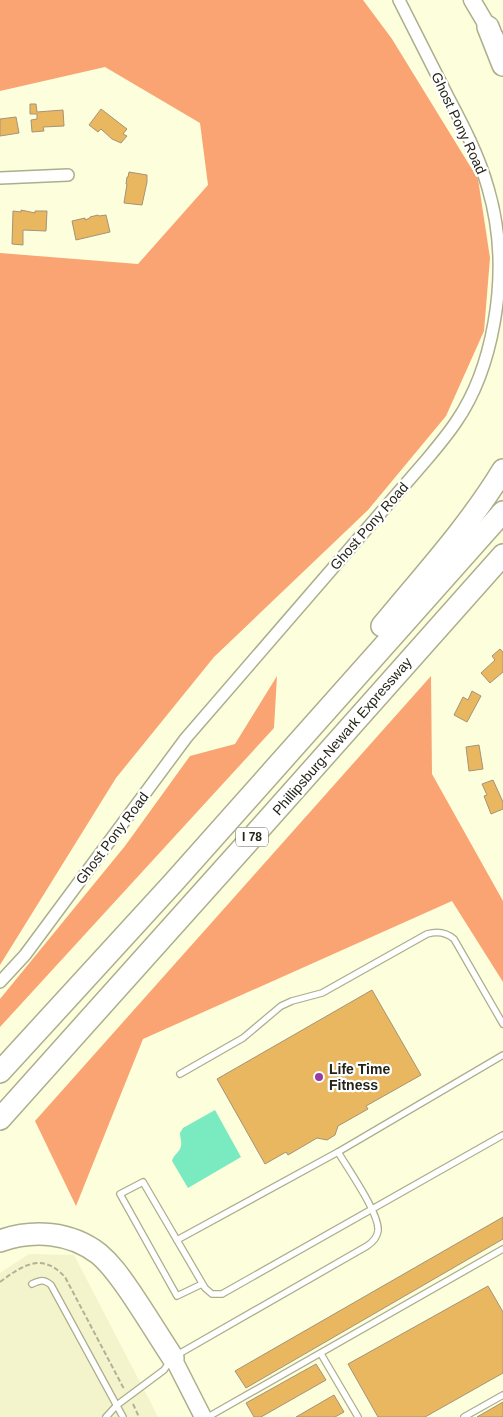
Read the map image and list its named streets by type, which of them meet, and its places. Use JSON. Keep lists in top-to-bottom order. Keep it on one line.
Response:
{"streets":{"highway":["Phillipsburg-Newark Expressway","I 78"],"street":["Ghost Pony Road"]},"places":["Life Time Fitness"]}
